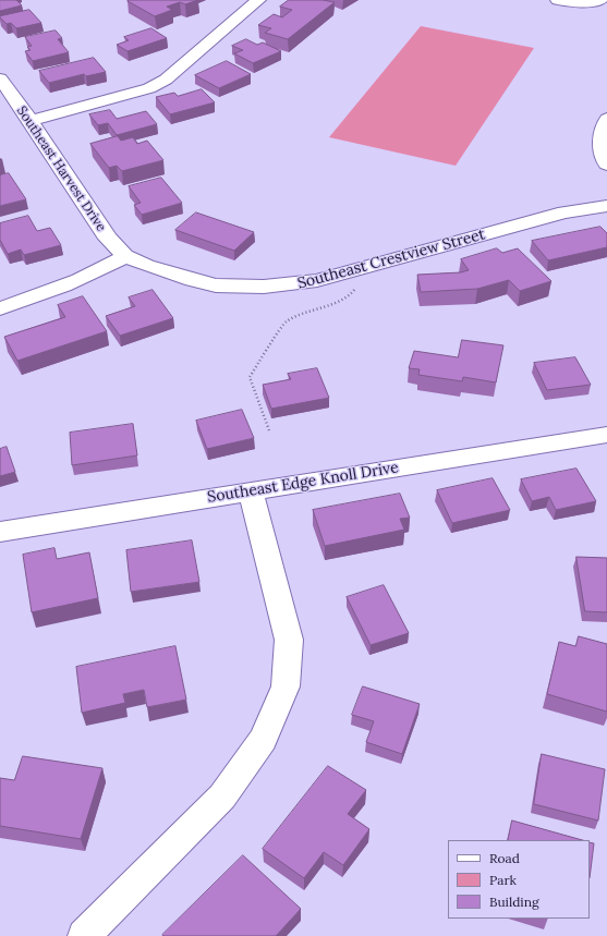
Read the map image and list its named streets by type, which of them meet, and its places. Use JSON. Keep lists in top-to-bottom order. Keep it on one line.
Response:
{"streets":{"street":["Southeast Harvest Drive","Southeast Crestview Street","Southeast Edge Knoll Drive"]},"crossings":[["Southeast Harvest Drive","Southeast Crestview Street"]],"legend":["Road","Park","Building"]}
